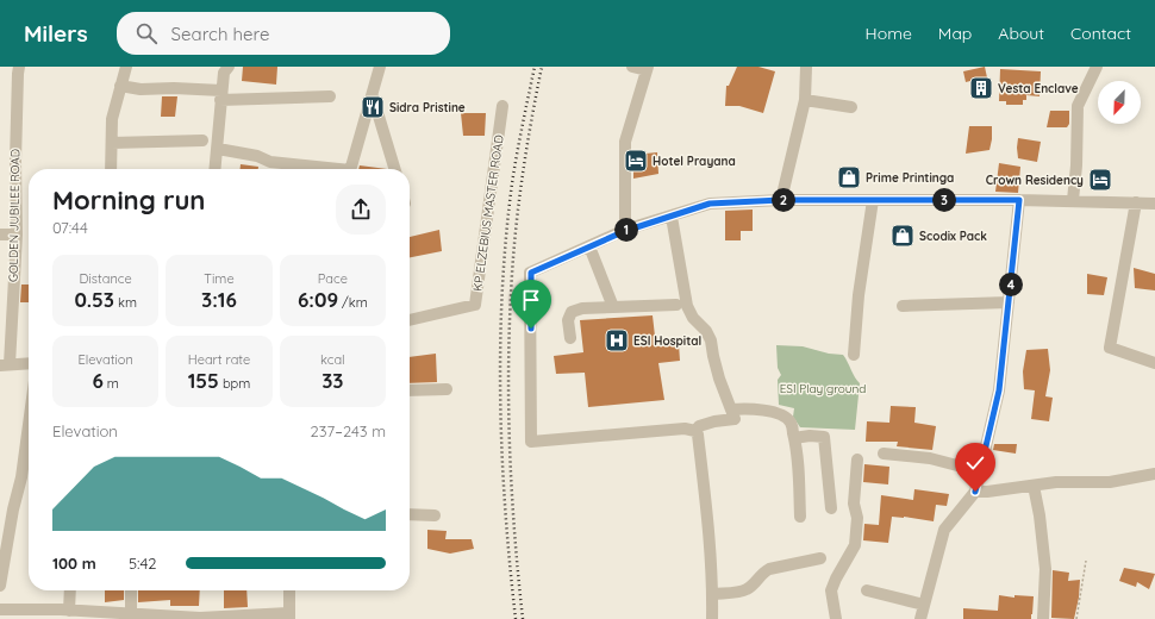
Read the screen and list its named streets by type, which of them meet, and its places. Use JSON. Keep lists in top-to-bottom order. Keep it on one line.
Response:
{"streets":{"street":["KP ELZEBIUS MASTER ROAD","GOLDEN JUBILEE ROAD"]},"parks":["ESI Play ground"],"places":{"building":["Vesta Enclave"],"restaurant":["Sidra Pristine"],"hotel":["Hotel Prayana","Crown Residency"],"shop":["Prime Printinga","Scodix Pack"],"hospital":["ESI Hospital"]},"north":"bottom left","page":{"header":"Milers","search":"Search here","nav":["Home","Map","About","Contact"],"heading":["Morning run","07:44"],"pins":["2","3","1","4"],"stats":[["Distance","0.53 km"],["Time","3:16"],["Pace","6:09 /km"],["Elevation","6 m"],["Heart rate","155 bpm"],["kcal","33"]],"chart":["Elevation","237–243 m"],"list":[{"name":"100 m","note":"5:42"}]}}
